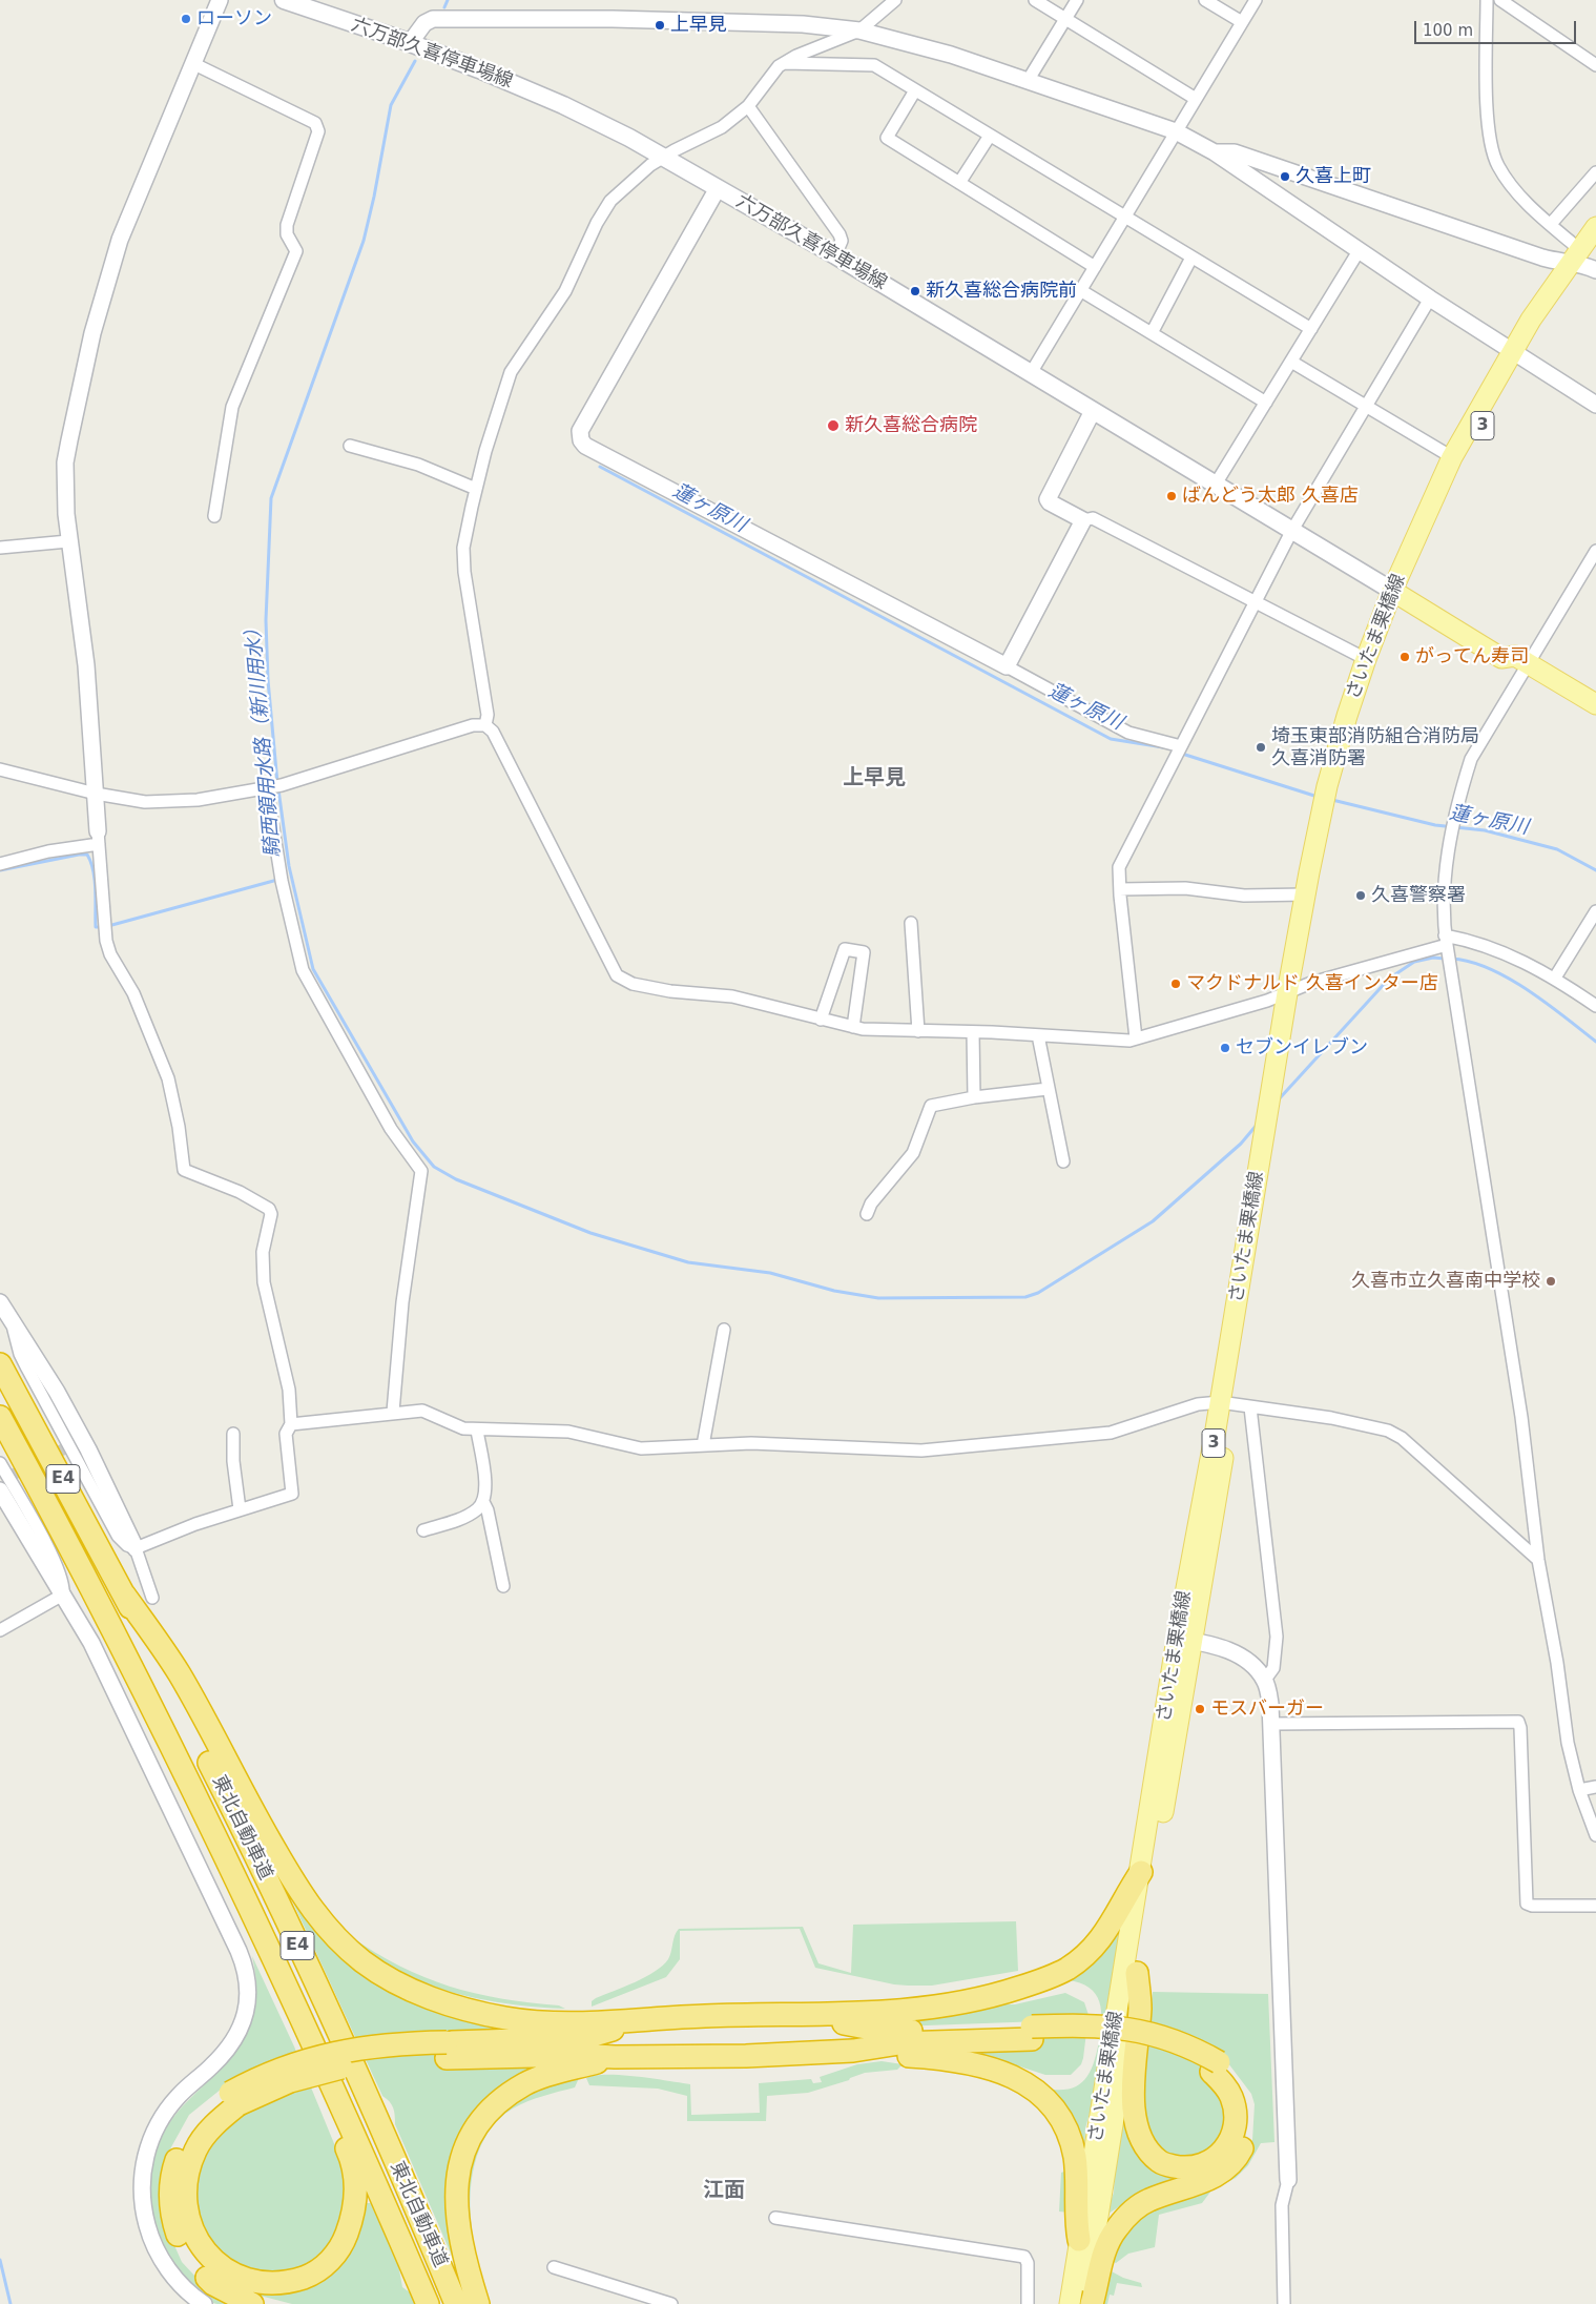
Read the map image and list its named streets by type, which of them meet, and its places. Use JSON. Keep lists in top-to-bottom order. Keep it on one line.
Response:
{"streets":{"highway":["E4","東北自動車道"],"main road":["六万部久喜停車場線","3","さいたま栗橋線"]},"crossings":[["六万部久喜停車場線","さいたま栗橋線"]],"districts":["上早見","江面"],"water":["蓮ヶ原川","騎西領用水路（新川用水）"],"places":["ローソン","上早見","久喜上町","新久喜総合病院前","新久喜総合病院","ばんどう太郎 久喜店","がってん寿司","埼玉東部消防組合消防局 久喜消防署","久喜警察署","マクドナルド 久喜インター店","セブンイレブン","久喜市立久喜南中学校","モスバーガー"],"scale_bar":"100 m"}
